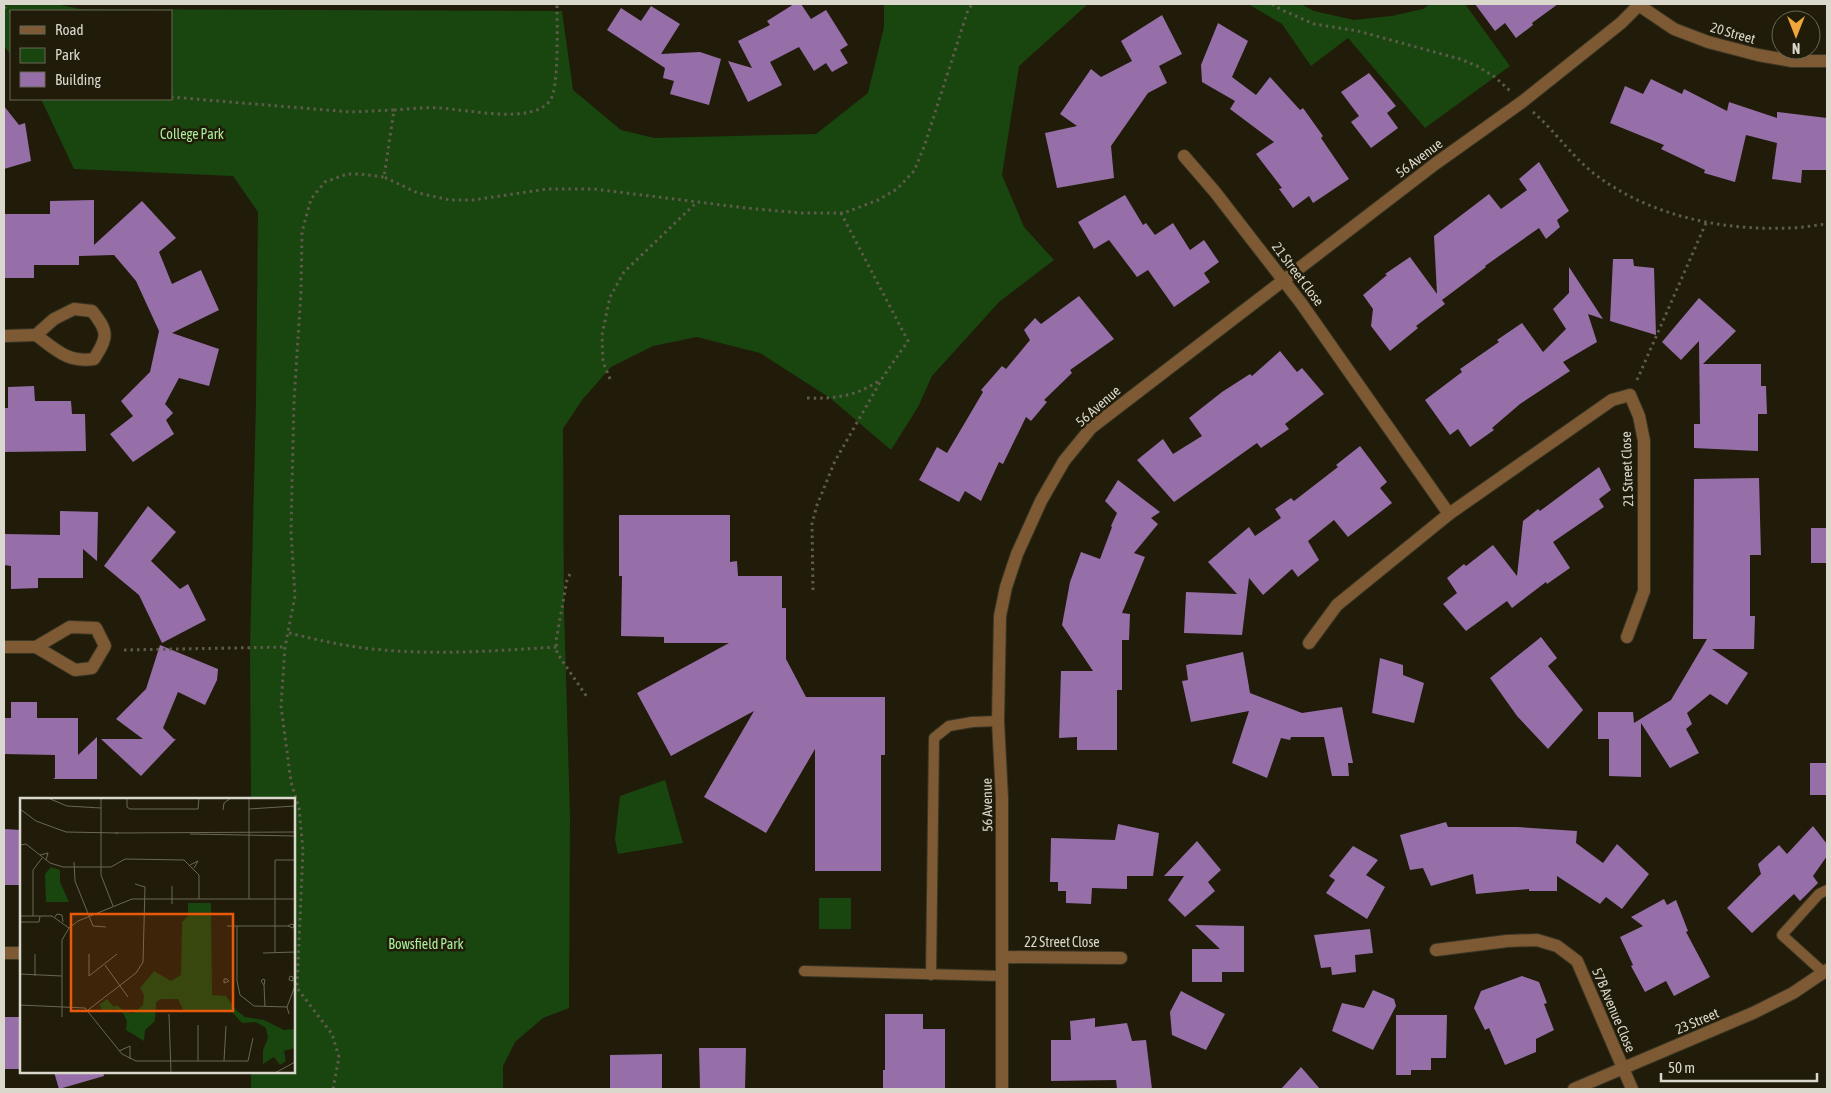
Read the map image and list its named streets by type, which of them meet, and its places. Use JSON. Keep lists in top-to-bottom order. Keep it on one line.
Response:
{"streets":{"street":["20 Street","56 Avenue","21 Street Close","22 Street Close","57B Avenue Close","23 Street"]},"crossings":[["20 Street","56 Avenue"],["56 Avenue","21 Street Close"],["56 Avenue","22 Street Close"],["57B Avenue Close","23 Street"]],"parks":["College Park","Bowsfield Park"],"legend":["Road","Park","Building"],"scale_bar":"50 m","north":"bottom"}
